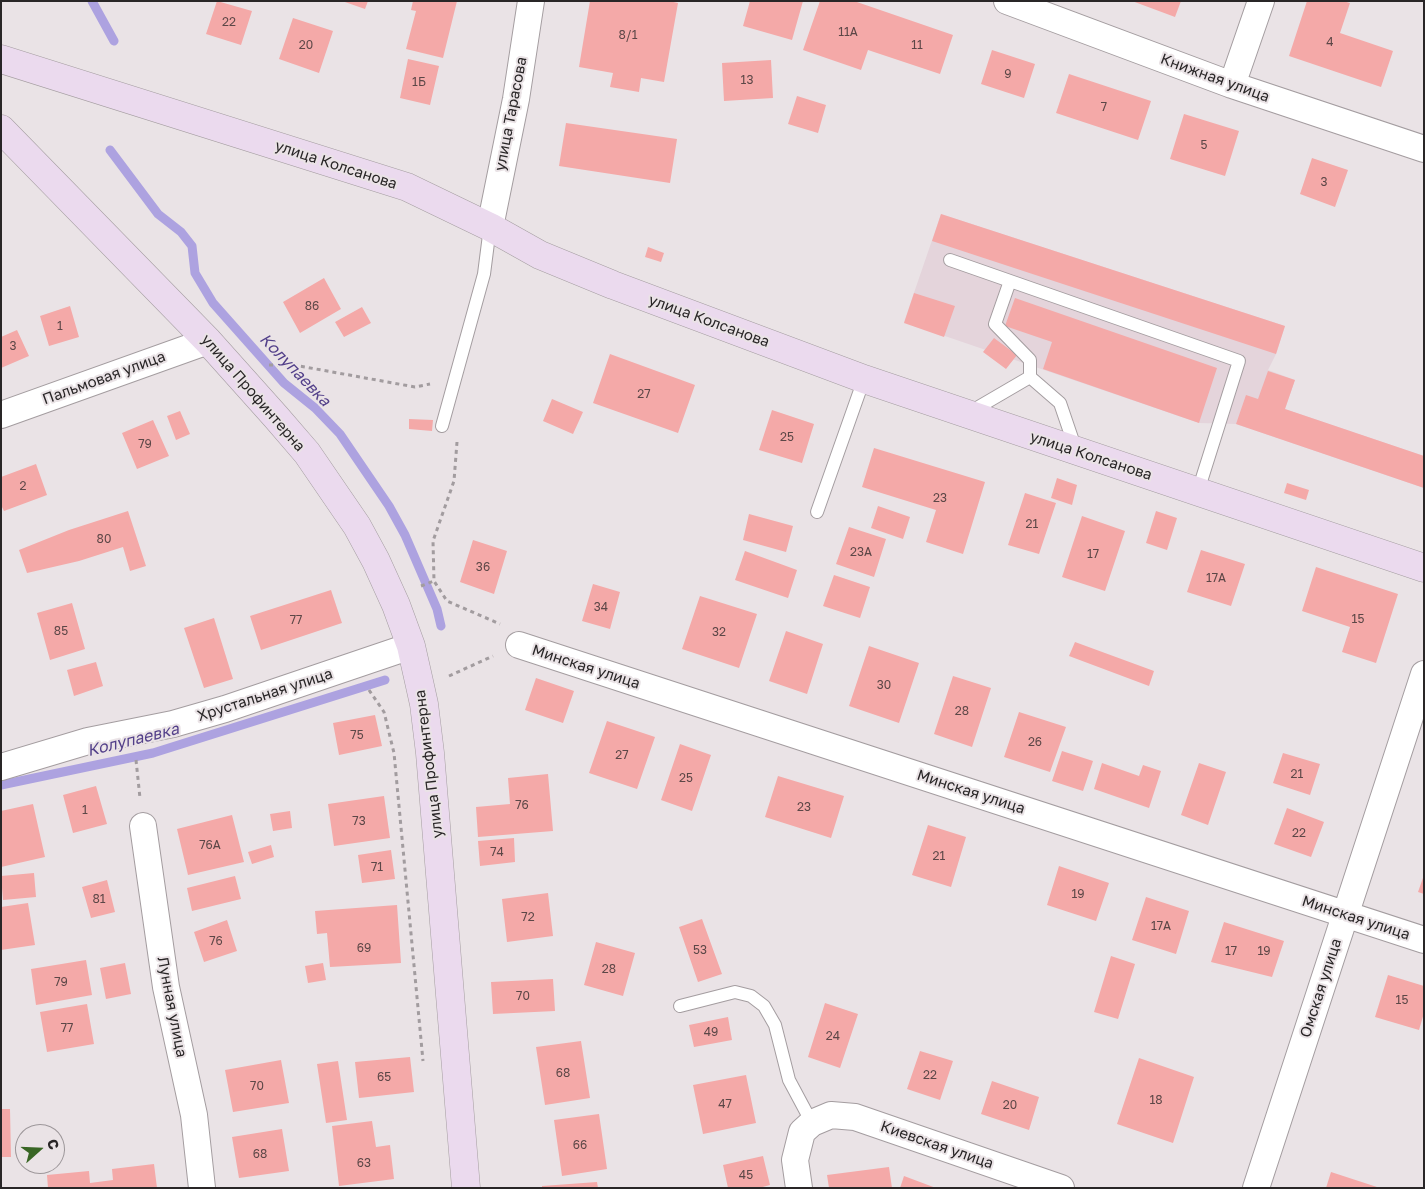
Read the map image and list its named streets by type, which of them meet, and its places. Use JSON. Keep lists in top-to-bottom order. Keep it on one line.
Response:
{"streets":{"street":["Книжная улица","улица Тарасова","улица Колсанова","Пальмовая улица","улица Профинтерна","Минская улица","Хрустальная улица","Омская улица","Лунная улица","Киевская улица"]},"crossings":[["улица Тарасова","улица Колсанова"],["Пальмовая улица","улица Профинтерна"],["улица Профинтерна","Хрустальная улица"],["Минская улица","Омская улица"]],"water":["Колупаевка"],"house_numbers":["22","11А","8/1","4","20","11","9","13","1Б","7","5","3","86","1","3","27","25","79","2","23","21","80","23А","17","36","17А","34","15","77","85","32","30","28","75","26","27","21","25","76","23","1","73","22","76А","74","21","71","19","81","72","17А","76","69","53","17","19","28","79","70","15","77","49","24","68","22","65","70","18","47","20","66","68","63","45"],"north":"right"}
